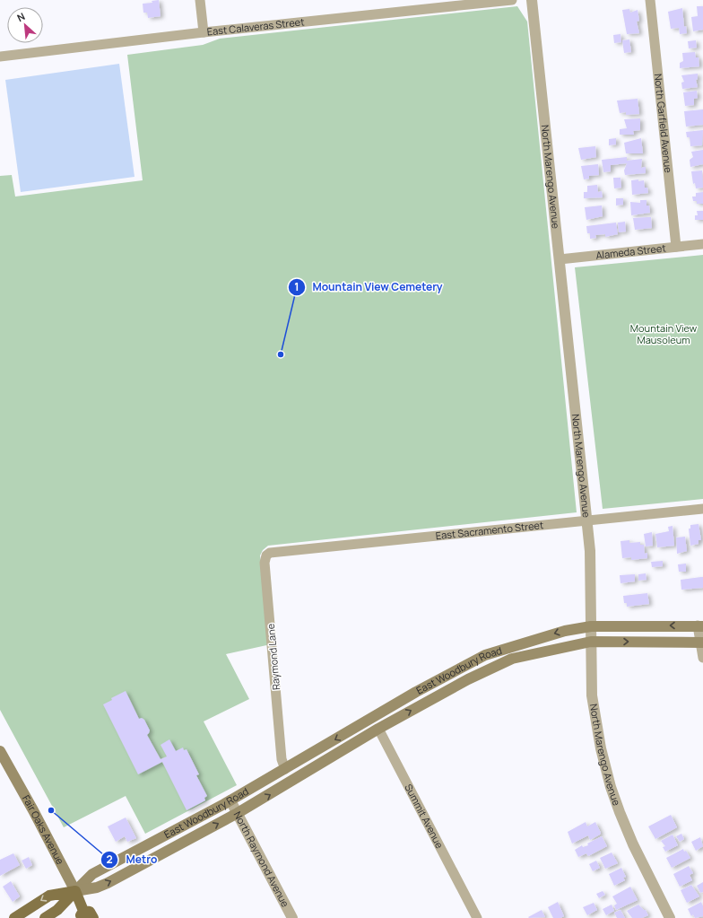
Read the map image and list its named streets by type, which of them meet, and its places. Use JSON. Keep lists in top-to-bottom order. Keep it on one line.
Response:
{"streets":{"main road":["East Woodbury Road","Fair Oaks Avenue"],"street":["East Calaveras Street","North Garfield Avenue","North Marengo Avenue","Alameda Street","East Sacramento Street","Raymond Lane","Summit Avenue","North Raymond Avenue"]},"crossings":[["North Garfield Avenue","Alameda Street"],["North Marengo Avenue","Alameda Street"],["North Marengo Avenue","East Sacramento Street"],["North Marengo Avenue","East Woodbury Road"],["East Sacramento Street","Raymond Lane"],["Raymond Lane","East Woodbury Road"],["East Woodbury Road","Summit Avenue"],["East Woodbury Road","Fair Oaks Avenue"],["East Woodbury Road","North Raymond Avenue"]],"parks":["Mountain View Mausoleum"],"places":["Mountain View Cemetery","Metro"],"north":"top left"}
